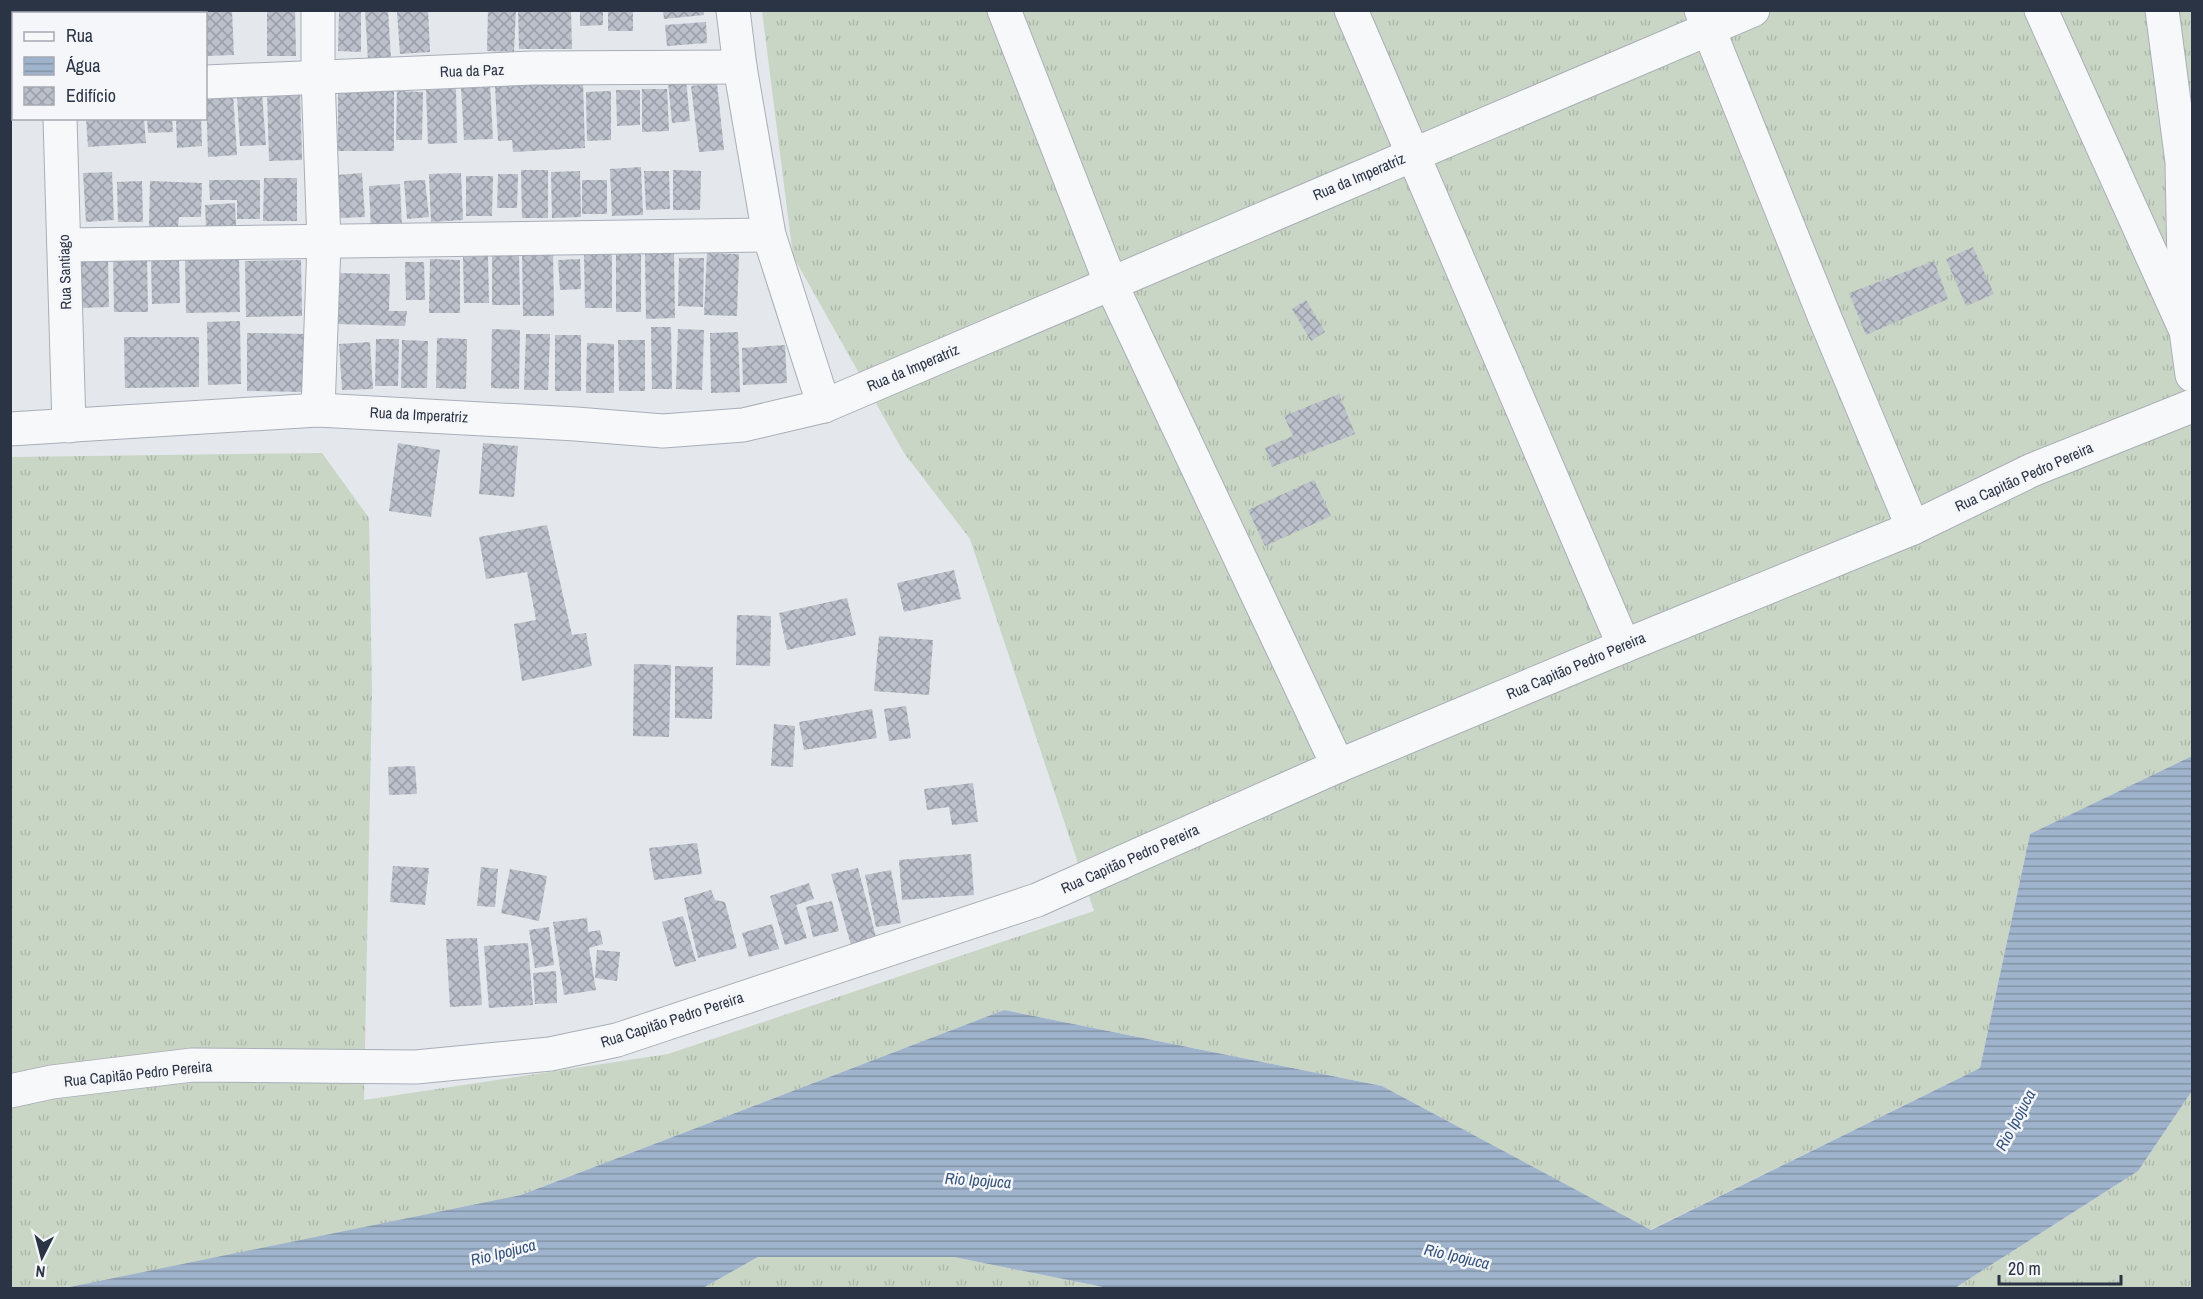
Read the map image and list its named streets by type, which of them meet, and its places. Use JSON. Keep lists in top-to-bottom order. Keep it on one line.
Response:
{"streets":{"street":["Rua da Paz","Rua da Imperatriz","Rua Santiago","Rua Capitão Pedro Pereira"]},"crossings":[["Rua da Imperatriz","Rua Santiago"]],"water":["Rio Ipojuca"],"legend":["Rua","Água","Edifício"],"scale_bar":"20 m","north":"bottom"}
